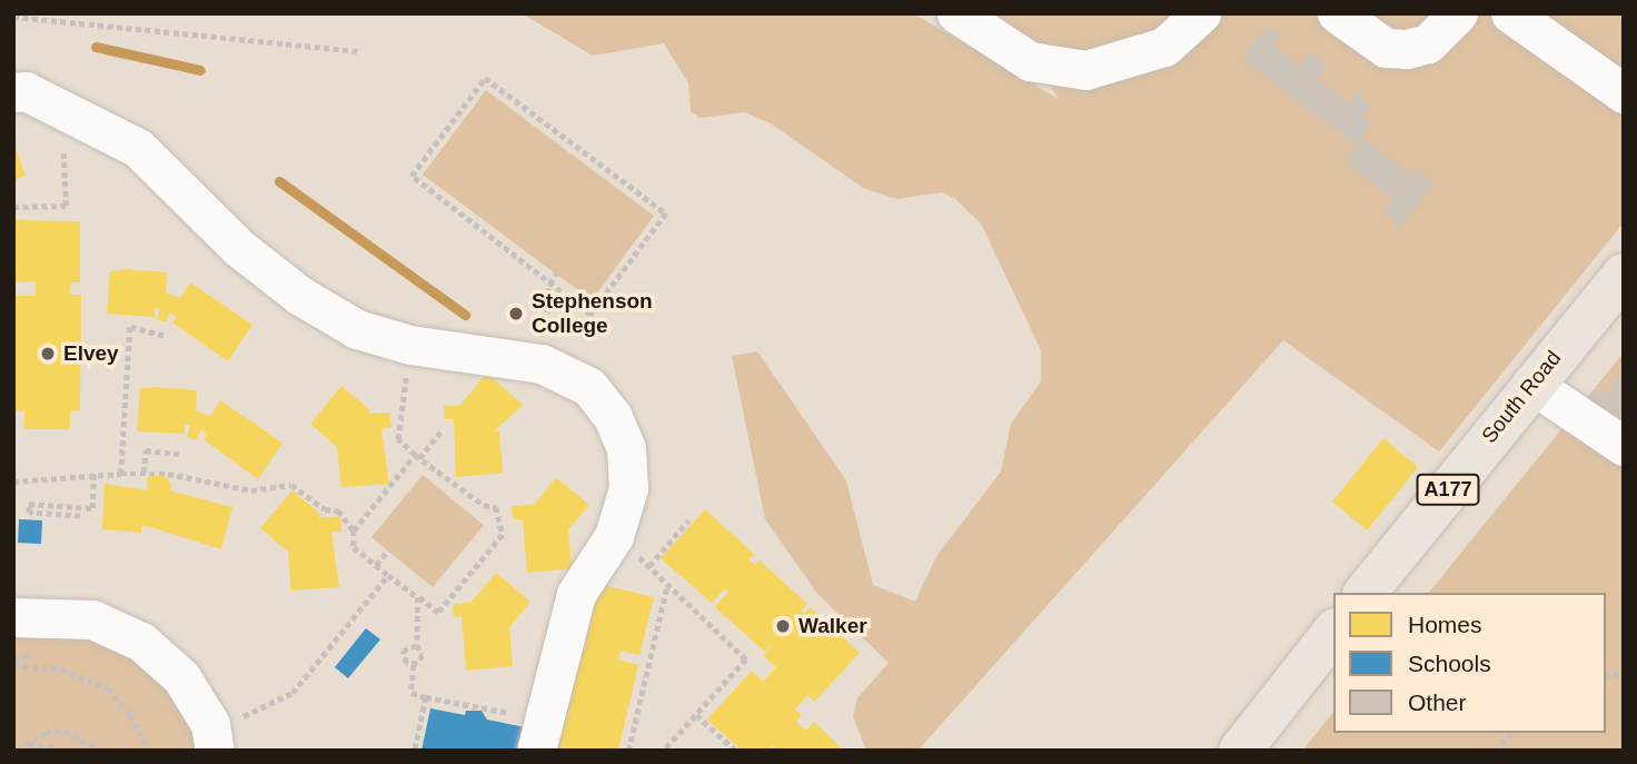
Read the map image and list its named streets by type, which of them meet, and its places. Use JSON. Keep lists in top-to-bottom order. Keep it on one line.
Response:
{"streets":{"main road":["South Road","A177"]},"places":["Stephenson College","Elvey","Walker"],"legend":["Homes","Schools","Other"]}
